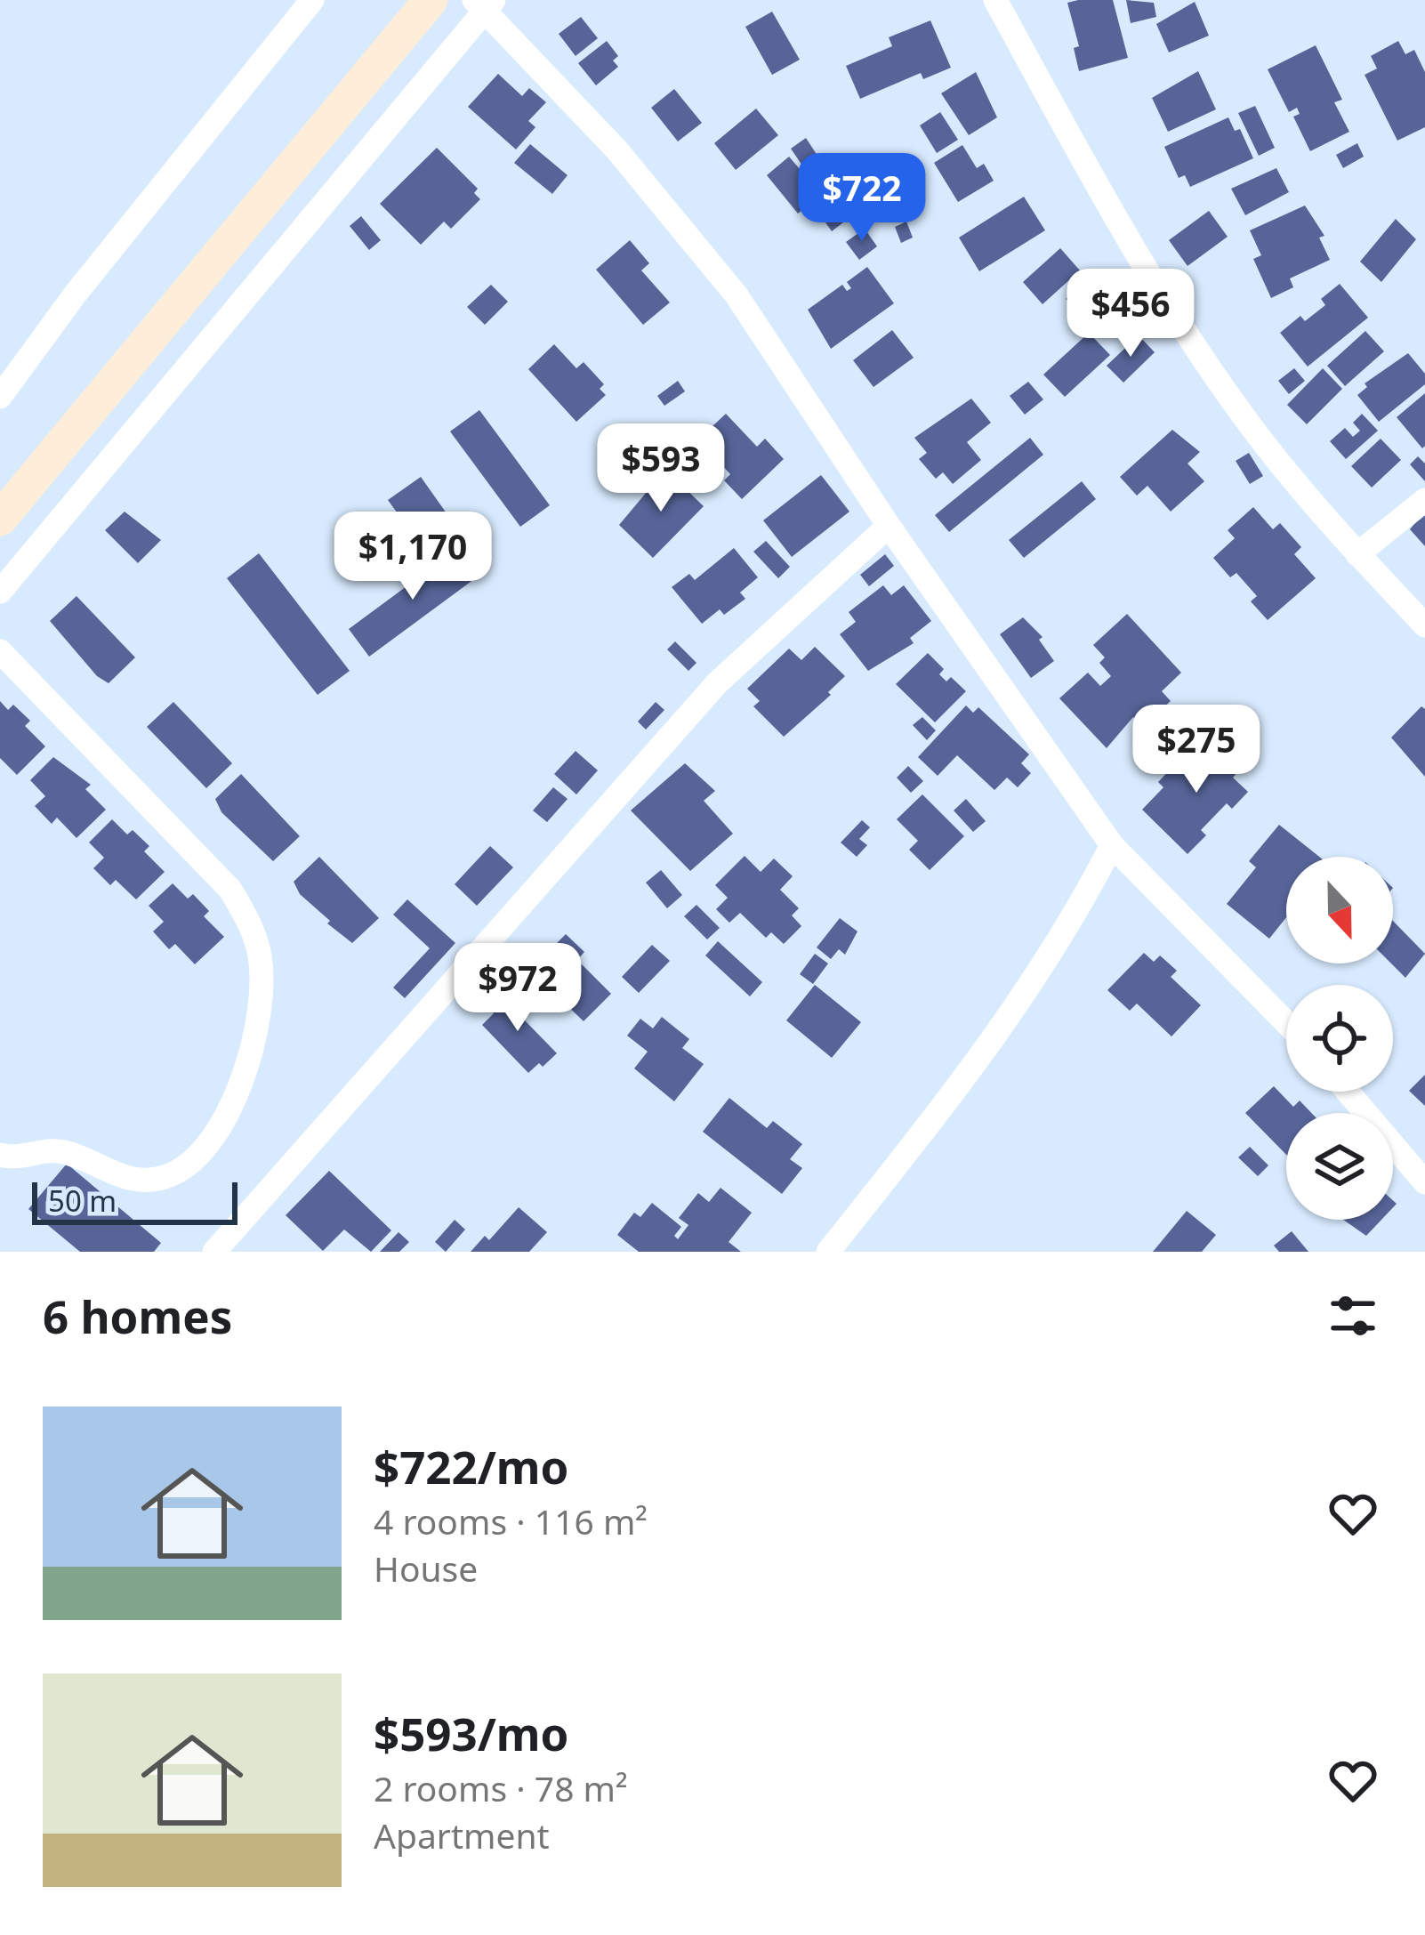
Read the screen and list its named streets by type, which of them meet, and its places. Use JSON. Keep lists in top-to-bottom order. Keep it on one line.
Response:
{"scale_bar":"50 m","north":"bottom","page":{"price":["$722","$456","$593","$1,170","$275","$972"],"scale":"50 m","heading":"6 homes","list":[{"name":"$722/mo","note":"4 rooms · 116 m² · House"},{"name":"$593/mo","note":"2 rooms · 78 m² · Apartment"}]}}
